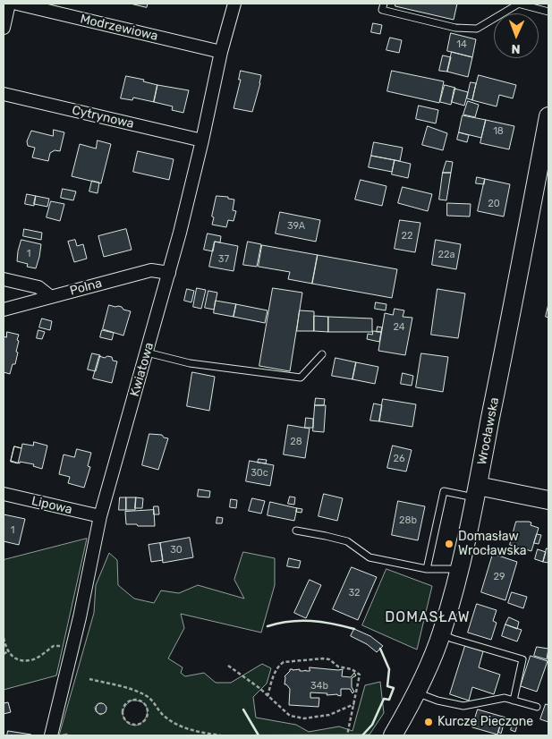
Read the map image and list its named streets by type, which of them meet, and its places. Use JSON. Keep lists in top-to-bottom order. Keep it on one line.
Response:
{"streets":{"main road":["Wrocławska"],"street":["Modrzewiowa","Cytrynowa","Polna","Kwiatowa","Lipowa"]},"crossings":[["Modrzewiowa","Kwiatowa"],["Cytrynowa","Kwiatowa"],["Polna","Kwiatowa"],["Kwiatowa","Lipowa"]],"districts":["DOMASŁAW"],"places":["Domasław Wrocławska","Kurcze Pieczone"],"house_numbers":["14","18","20","39A","22","1","22a","37","24","28","26","30c","28b","1","30","29","32","34b"],"north":"bottom"}
